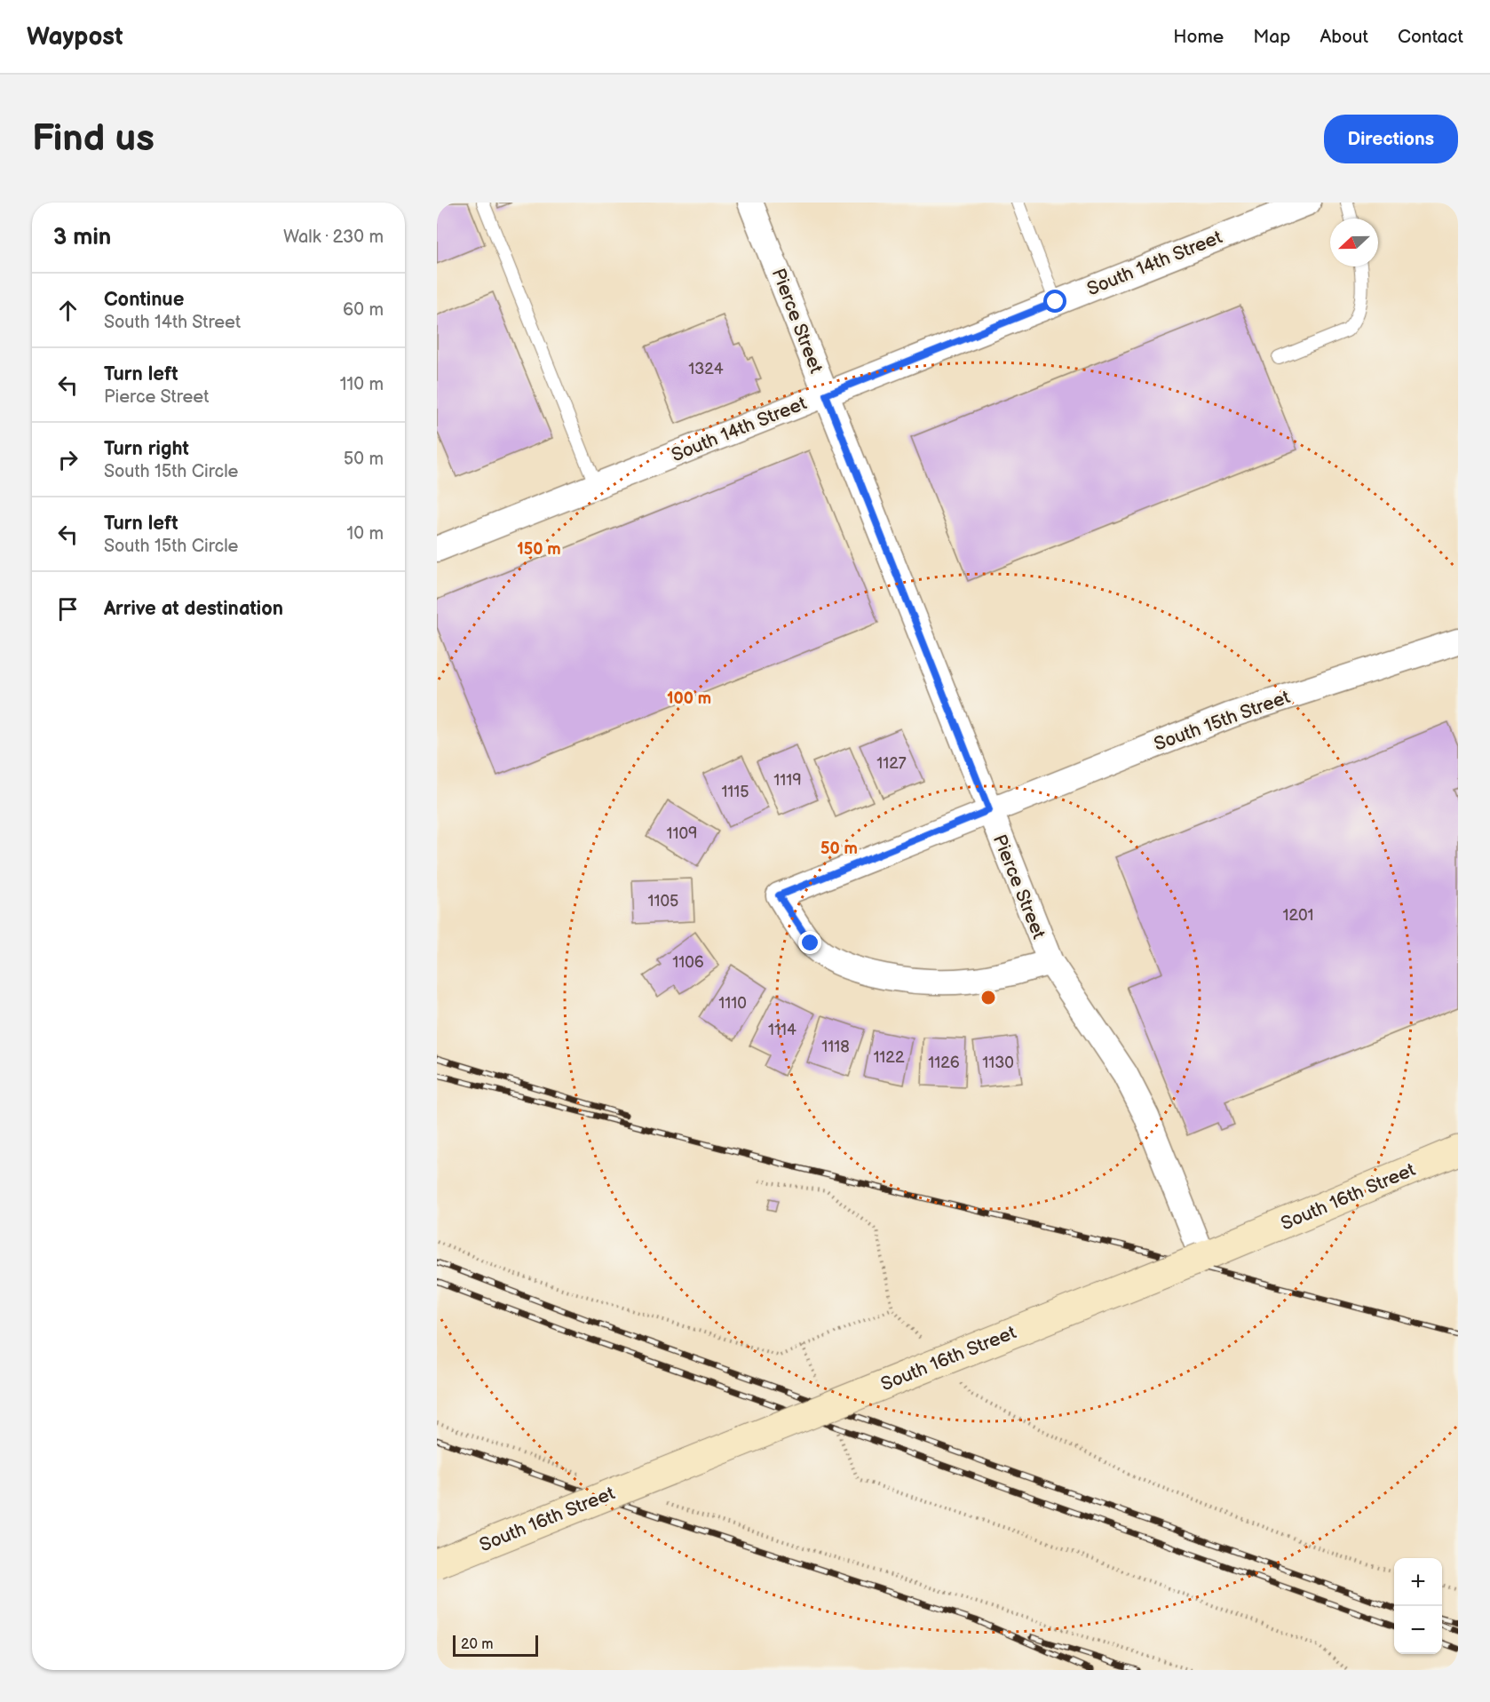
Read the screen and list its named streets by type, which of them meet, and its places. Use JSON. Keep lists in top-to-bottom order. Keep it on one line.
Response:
{"streets":{"street":["South 14th Street","Pierce Street","South 15th Street","South 16th Street"]},"crossings":[["South 14th Street","Pierce Street"],["Pierce Street","South 15th Street"],["Pierce Street","South 16th Street"]],"house_numbers":["1324","1127","1119","1115","1109","1105","1201","1106","1110","1114","1118","1122","1126","1130"],"scale_bar":"20 m","north":"left","page":{"header":"Waypost","nav":["Home","Map","About","Contact"],"buttons":"Directions","title":"Find us","heading":["3 min","Walk · 230 m"],"list":[["Continue","South 14th Street","60 m"],["Turn left","Pierce Street","110 m"],["Turn right","South 15th Circle","50 m"],["Turn left","South 15th Circle","10 m"],"Arrive at destination"],"map_buttons":["+","−"],"scale":"20 m"},"rings":["150 m","100 m","50 m"]}
